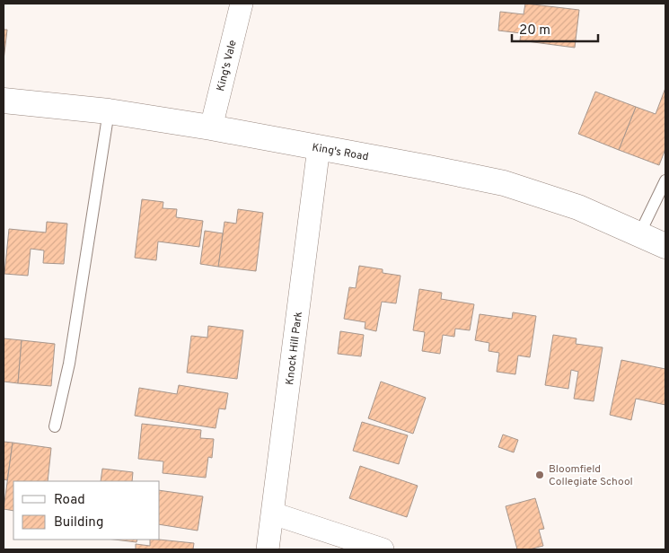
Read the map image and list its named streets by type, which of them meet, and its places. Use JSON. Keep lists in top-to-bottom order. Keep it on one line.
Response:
{"streets":{"street":["King's Vale","King's Road","Knock Hill Park"]},"crossings":[["King's Vale","King's Road"],["King's Road","Knock Hill Park"]],"places":["Bloomfield Collegiate School"],"legend":["Road","Building"],"scale_bar":"20 m"}
